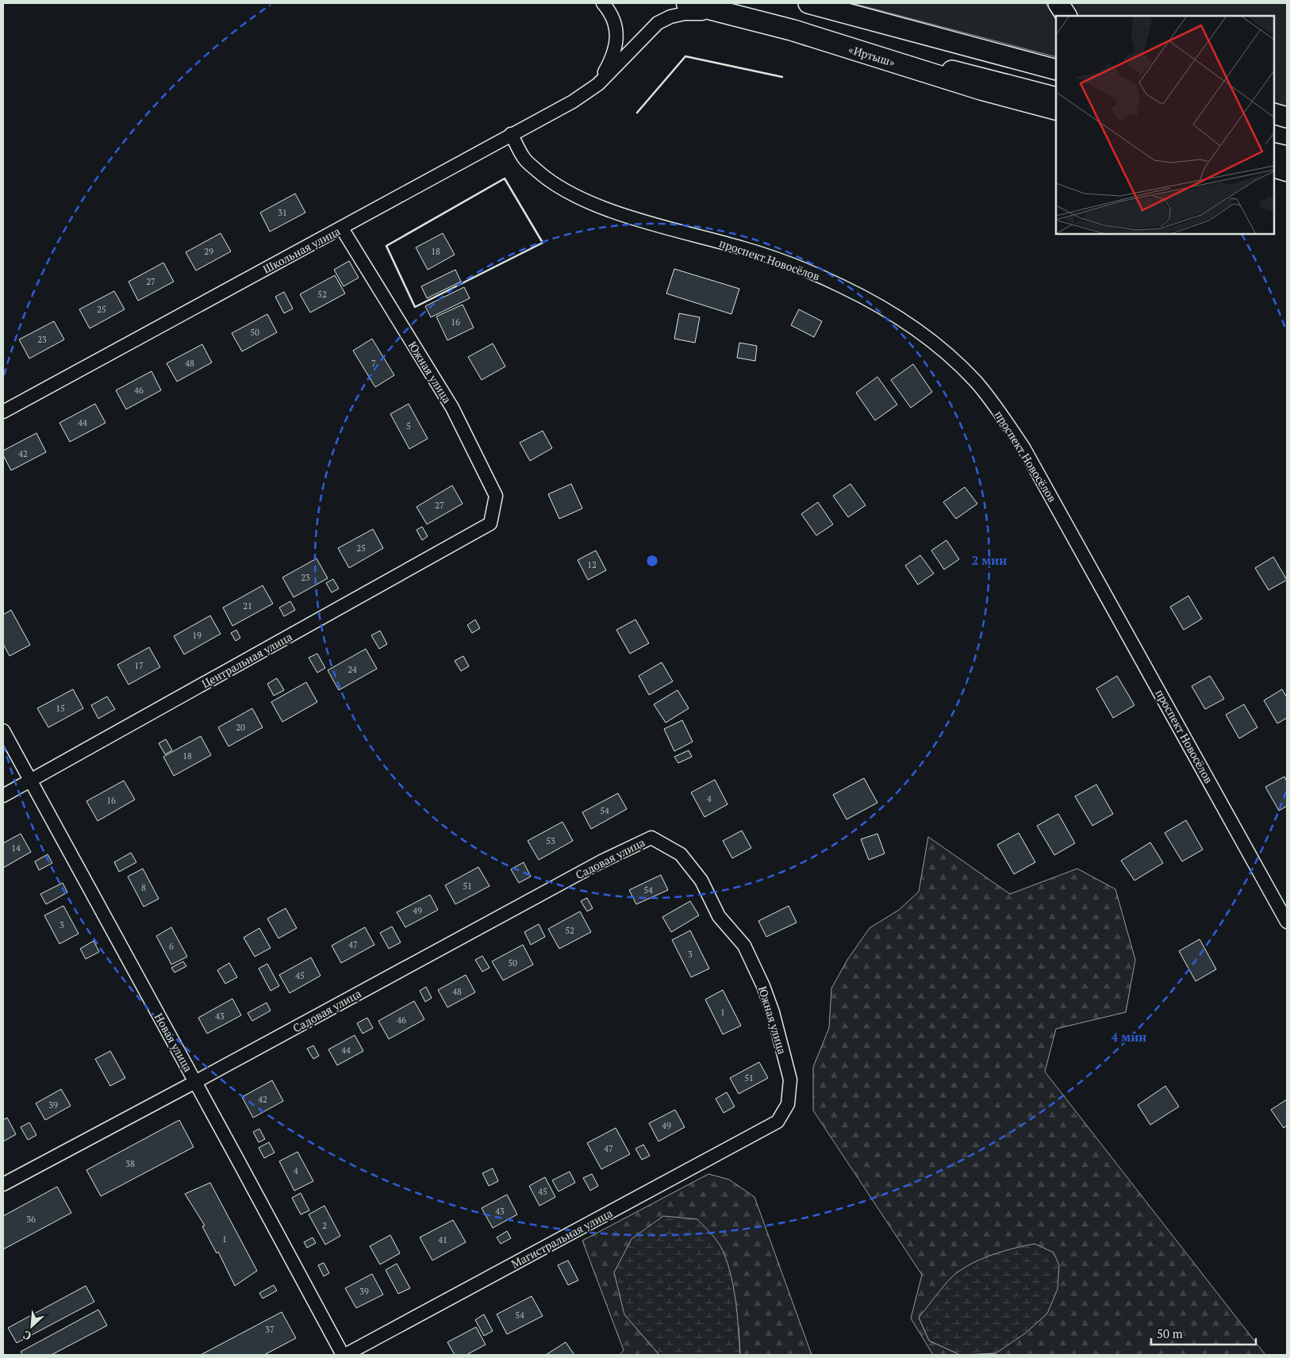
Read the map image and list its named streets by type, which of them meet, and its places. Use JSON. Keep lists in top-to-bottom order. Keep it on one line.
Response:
{"streets":{"highway":["«Иртыш»"],"street":["Школьная улица","проспект Новосёлов","Южная улица","Центральная улица","Садовая улица","Новая улица","Магистральная улица"]},"crossings":[["«Иртыш»","Школьная улица"],["Школьная улица","проспект Новосёлов"],["Школьная улица","Южная улица"],["Южная улица","Центральная улица"],["Южная улица","Садовая улица"],["Южная улица","Магистральная улица"],["Центральная улица","Новая улица"],["Садовая улица","Новая улица"],["Новая улица","Магистральная улица"]],"house_numbers":["31","29","18","27","52","25","16","50","23","48","7","46","44","5","42","27","25","12","23","21","19","17","24","15","20","18","4","16","54","53","14","51","8","54","49","3","52","47","6","3","50","45","48","1","43","46","44","51","42","39","49","47","38","4","45","43","36","2","1","41","39","54","37"],"scale_bar":"50 m","north":"bottom left","rings":["2 мин","4 мин"]}
